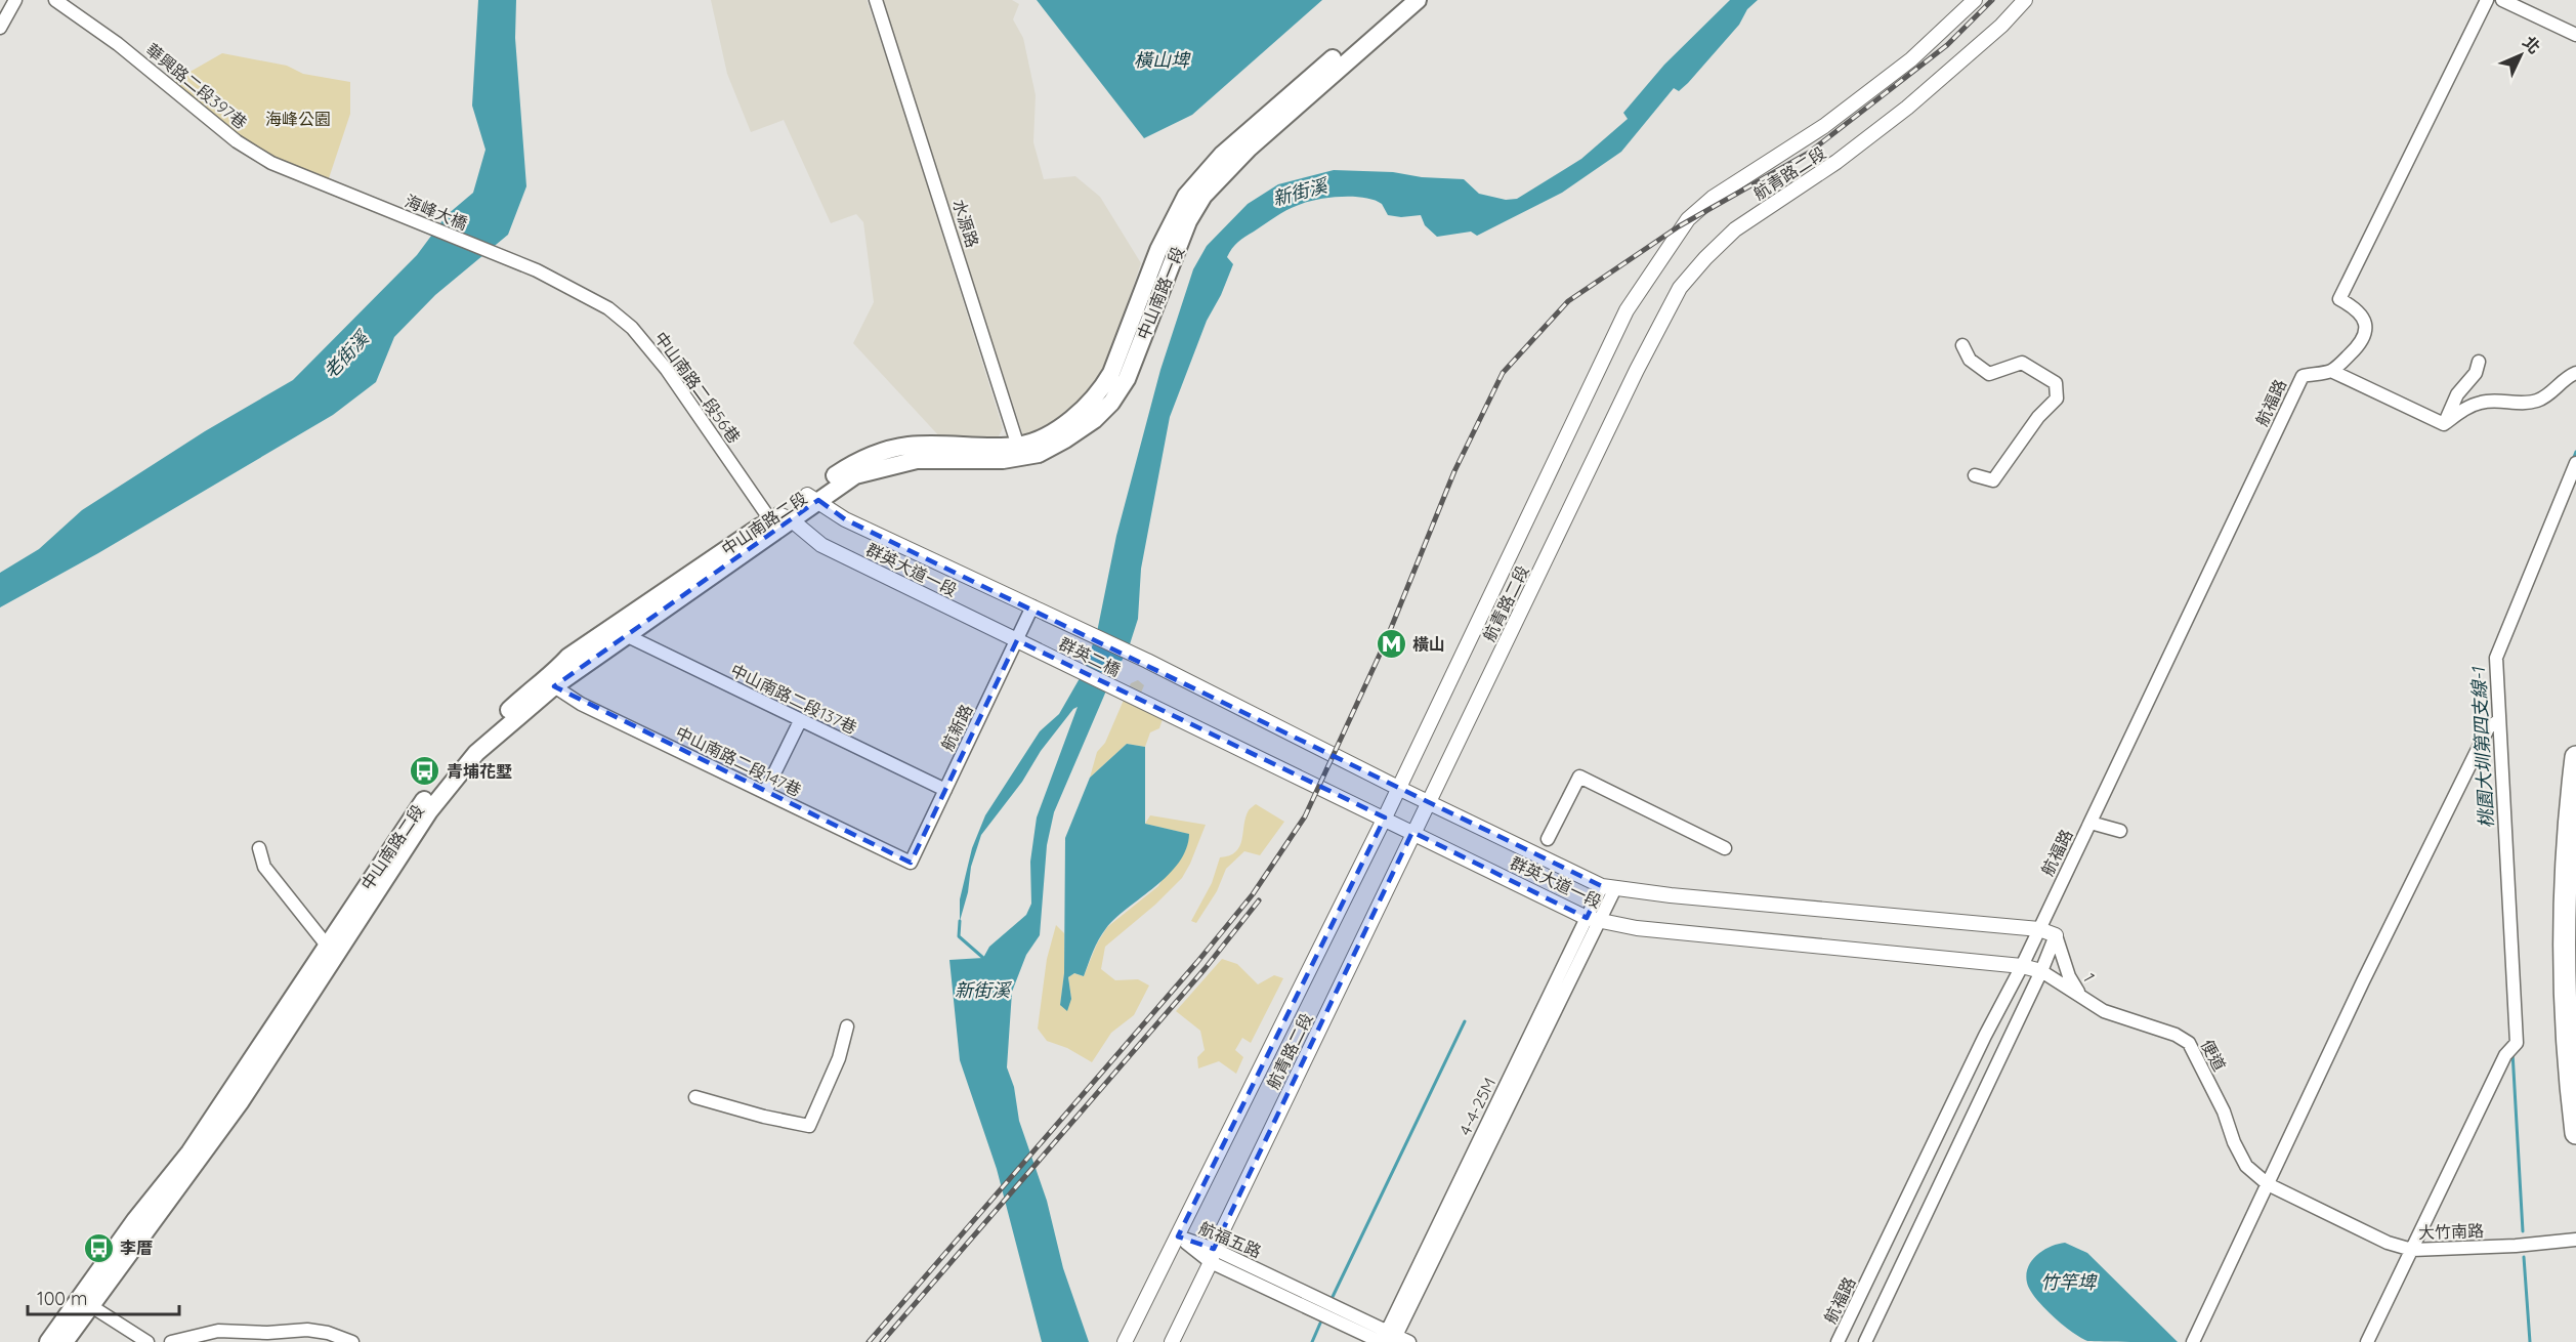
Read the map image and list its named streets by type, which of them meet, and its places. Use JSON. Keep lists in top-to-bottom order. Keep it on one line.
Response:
{"streets":{"main road":["中山南路一段","中山南路二段"],"street":["華興路二段397巷","航青路二段","海峰大橋","水源路","中山南路二段56巷","航福路","群英大道一段","群英二橋","中山南路二段137巷","航新路","中山南路二段147巷","1","便道","4-4-25M","大竹南路","航福五路"]},"crossings":[["華興路二段397巷","海峰大橋"],["航青路二段","群英大道一段"],["航青路二段","航福五路"],["海峰大橋","中山南路二段56巷"],["水源路","中山南路一段"],["中山南路一段","中山南路二段"],["中山南路二段56巷","中山南路二段"],["中山南路二段56巷","群英大道一段"],["航福路","群英大道一段"],["中山南路二段","群英大道一段"],["中山南路二段","中山南路二段137巷"],["中山南路二段","中山南路二段147巷"],["群英大道一段","群英二橋"],["群英大道一段","航新路"],["群英大道一段","1"],["群英大道一段","4-4-25M"],["中山南路二段137巷","航新路"],["航新路","中山南路二段147巷"],["1","便道"],["便道","大竹南路"],["4-4-25M","航福五路"]],"water":["橫山埤","新街溪","老街溪","桃園大圳第四支線-1","竹竿埤"],"parks":["海峰公園"],"places":{"metro station":["橫山"],"bus stop":["青埔花墅","李厝"]},"scale_bar":"100 m","north":"top right"}
